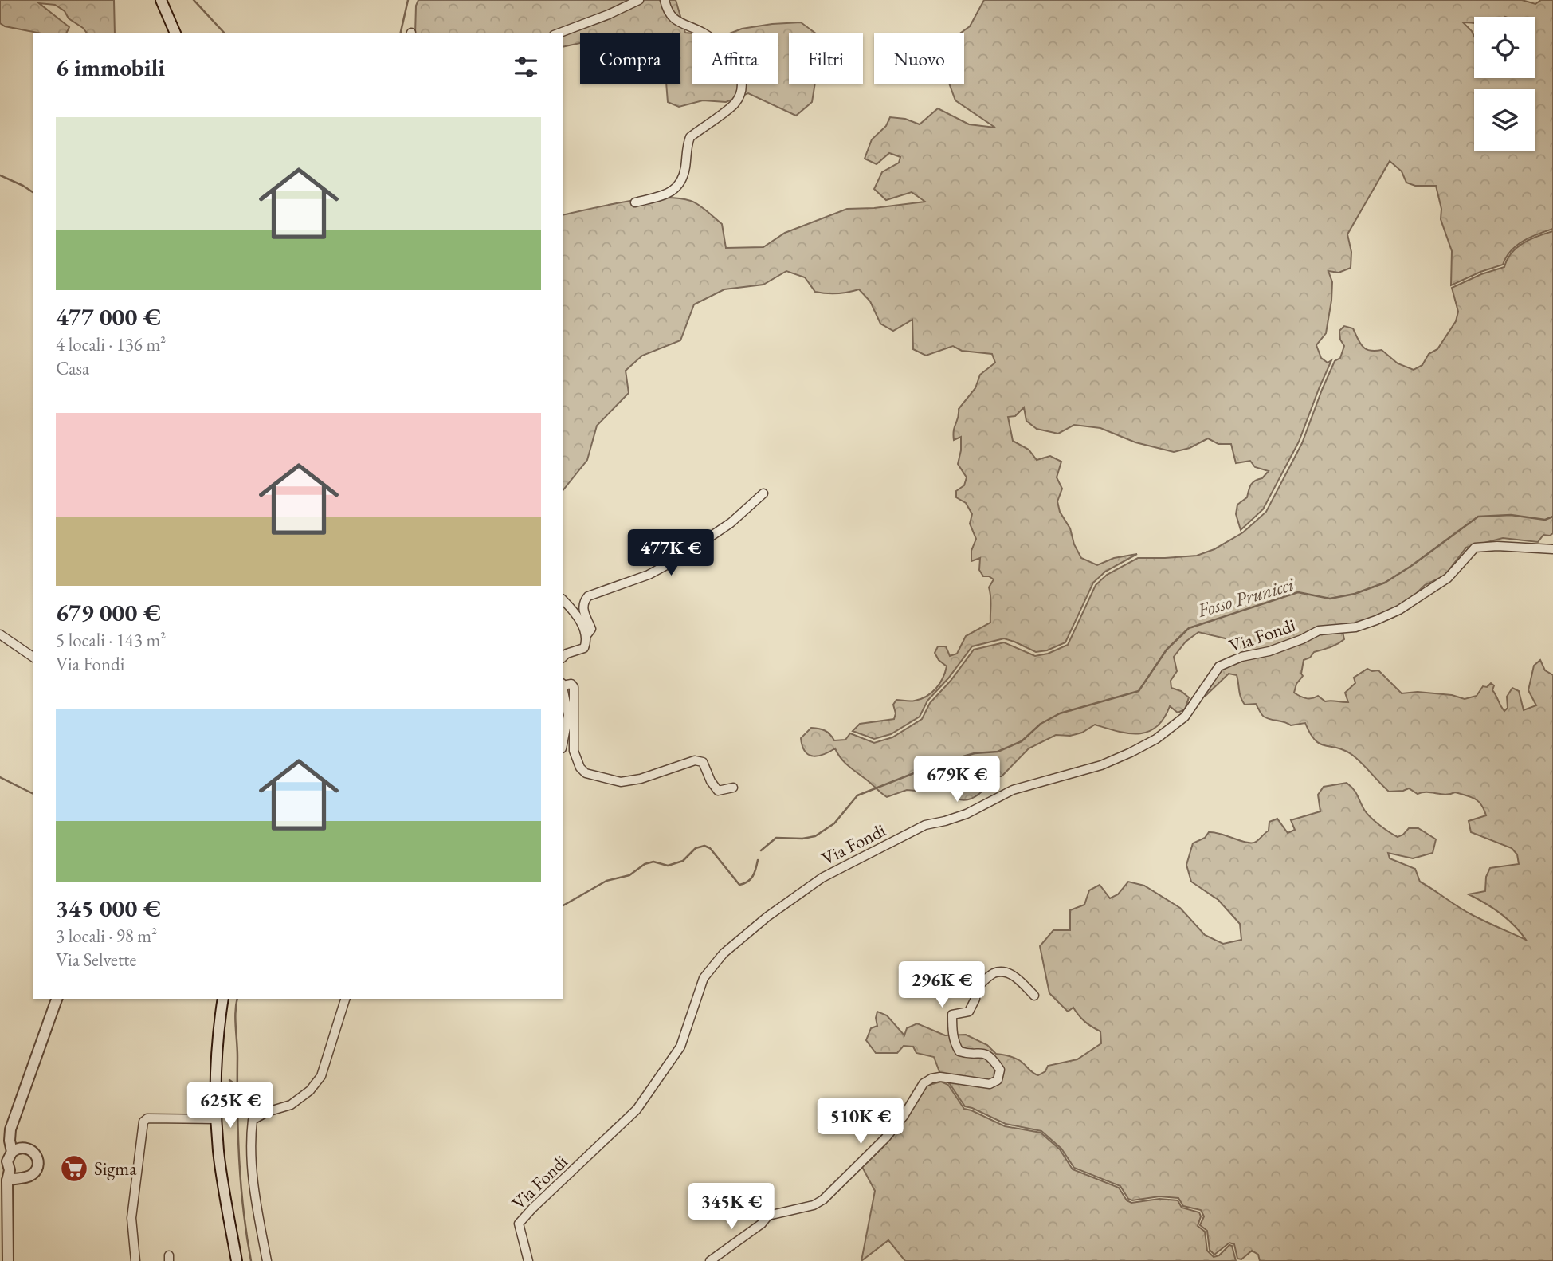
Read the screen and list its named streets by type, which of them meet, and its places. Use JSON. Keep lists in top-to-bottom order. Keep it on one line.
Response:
{"streets":{"street":["Via Fondi"]},"water":["Fosso Prunicci"],"places":{"supermarket":["Sigma"]},"page":{"chip":["Compra","Affitta","Filtri","Nuovo"],"heading":"6 immobili","list":[{"name":"477 000 €","note":"4 locali · 136 m² · Casa"},{"name":"679 000 €","note":"5 locali · 143 m² · Via Fondi"},{"name":"345 000 €","note":"3 locali · 98 m² · Via Selvette"}],"price":["477K €","679K €","296K €","625K €","510K €","345K €"]}}
